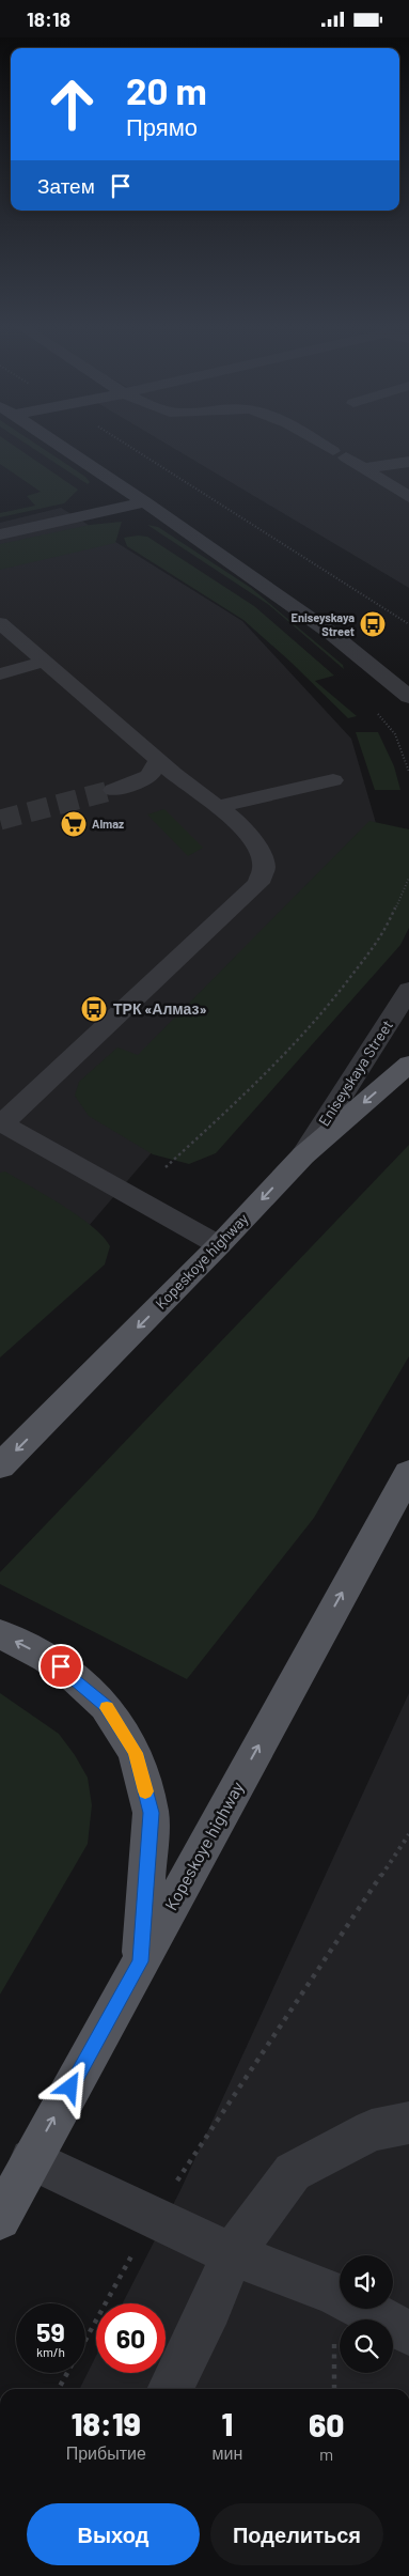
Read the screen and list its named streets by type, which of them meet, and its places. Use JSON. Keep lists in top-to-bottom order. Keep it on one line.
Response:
{"streets":{"main road":["Kopeskoye highway"],"street":["Eniseyskaya Street"]},"crossings":[["Eniseyskaya Street","Kopeskoye highway"]],"places":{"bus stop":["Eniseyskaya Street","ТРК «Алмаз»"],"supermarket":["Almaz"]},"page":{"status":"18:18","turn":["20 m","Прямо"],"then":"Затем","speed":"59 km/h","limit":"60","eta":["18:19","Прибытие","1","мин","60","m"],"buttons":["Выход","Поделиться"]}}
